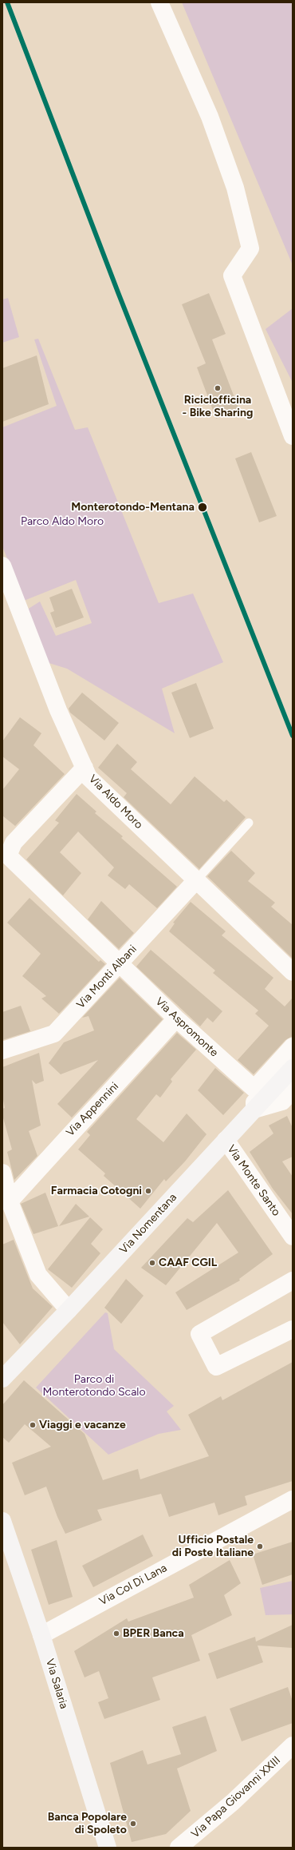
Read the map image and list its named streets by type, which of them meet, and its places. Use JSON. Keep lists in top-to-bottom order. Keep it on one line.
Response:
{"streets":{"main road":["Via Nomentana","Via Salaria"],"street":["Via Aldo Moro","Via Monti Albani","Via Aspromonte","Via Appennini","Via Monte Santo","Via Col Di Lana","Via Papa Giovanni XXIII"]},"crossings":[["Via Aldo Moro","Via Monti Albani"],["Via Aldo Moro","Via Aspromonte"],["Via Monti Albani","Via Aspromonte"],["Via Aspromonte","Via Appennini"],["Via Monte Santo","Via Nomentana"],["Via Col Di Lana","Via Salaria"]],"parks":["Parco Aldo Moro","Parco di Monterotondo Scalo"],"places":["Riciclofficina - Bike Sharing","Monterotondo-Mentana","Farmacia Cotogni","CAAF CGIL","Viaggi e vacanze","Ufficio Postale di Poste Italiane","BPER Banca","Banca Popolare di Spoleto"]}
